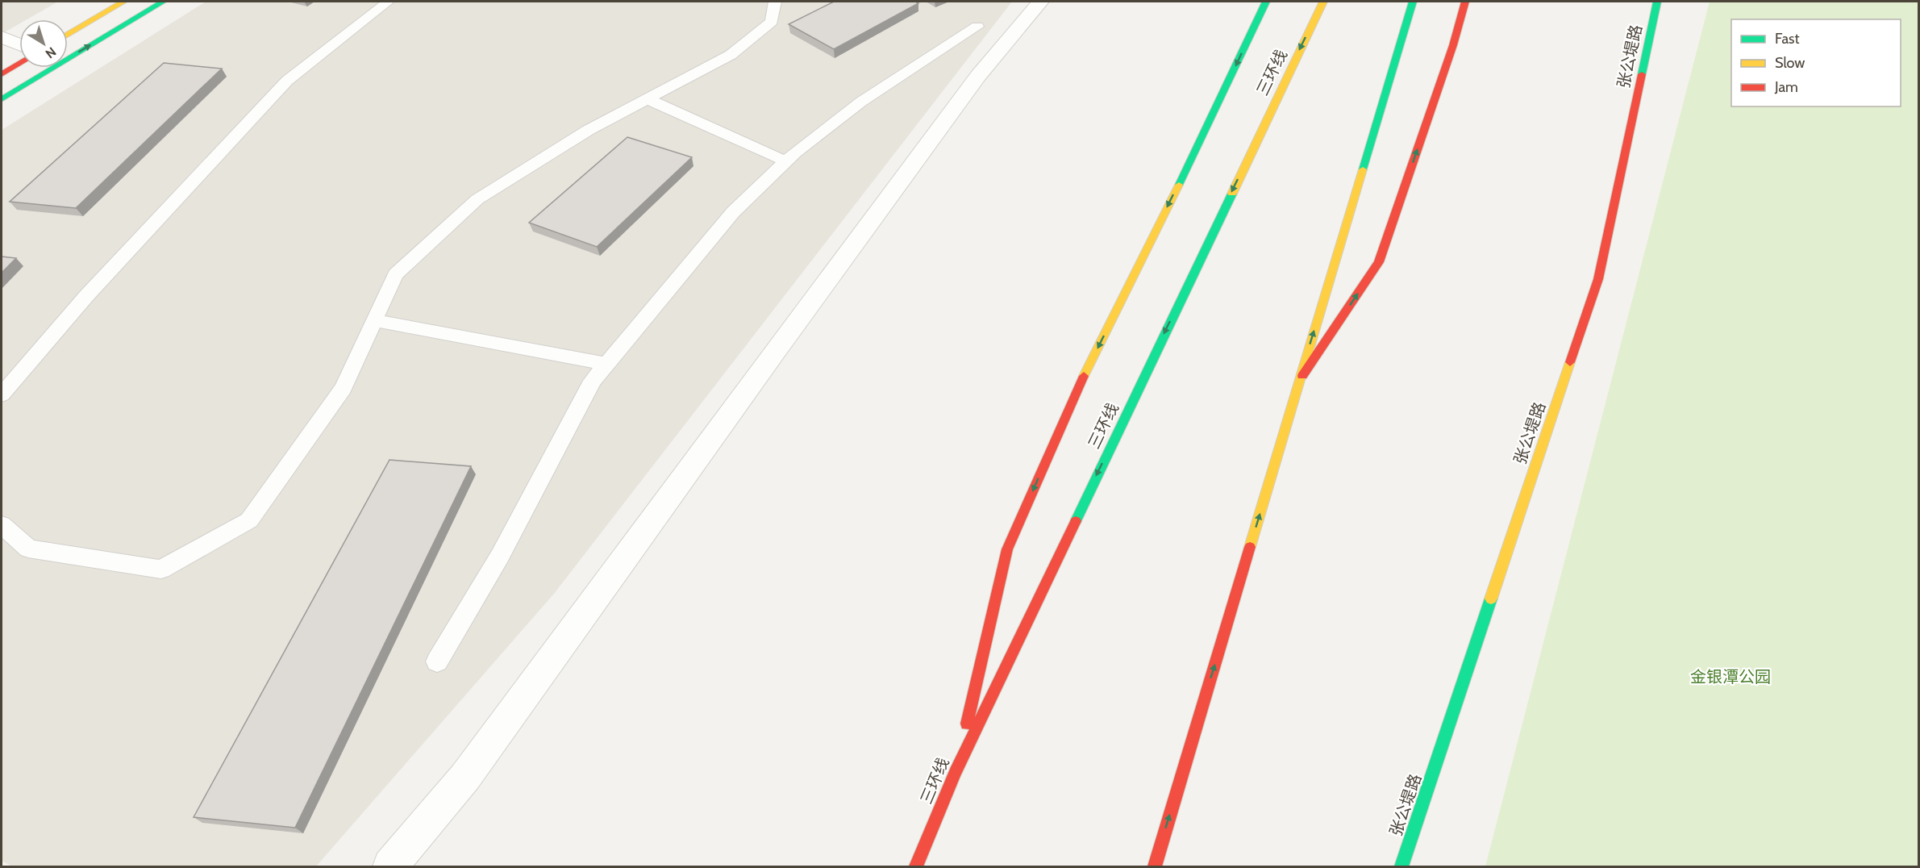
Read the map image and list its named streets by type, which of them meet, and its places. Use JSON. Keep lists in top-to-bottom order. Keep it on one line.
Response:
{"streets":{"main road":["张公堤路","三环线"]},"parks":["金银潭公园"],"legend":["Fast","Slow","Jam"],"north":"bottom right"}
